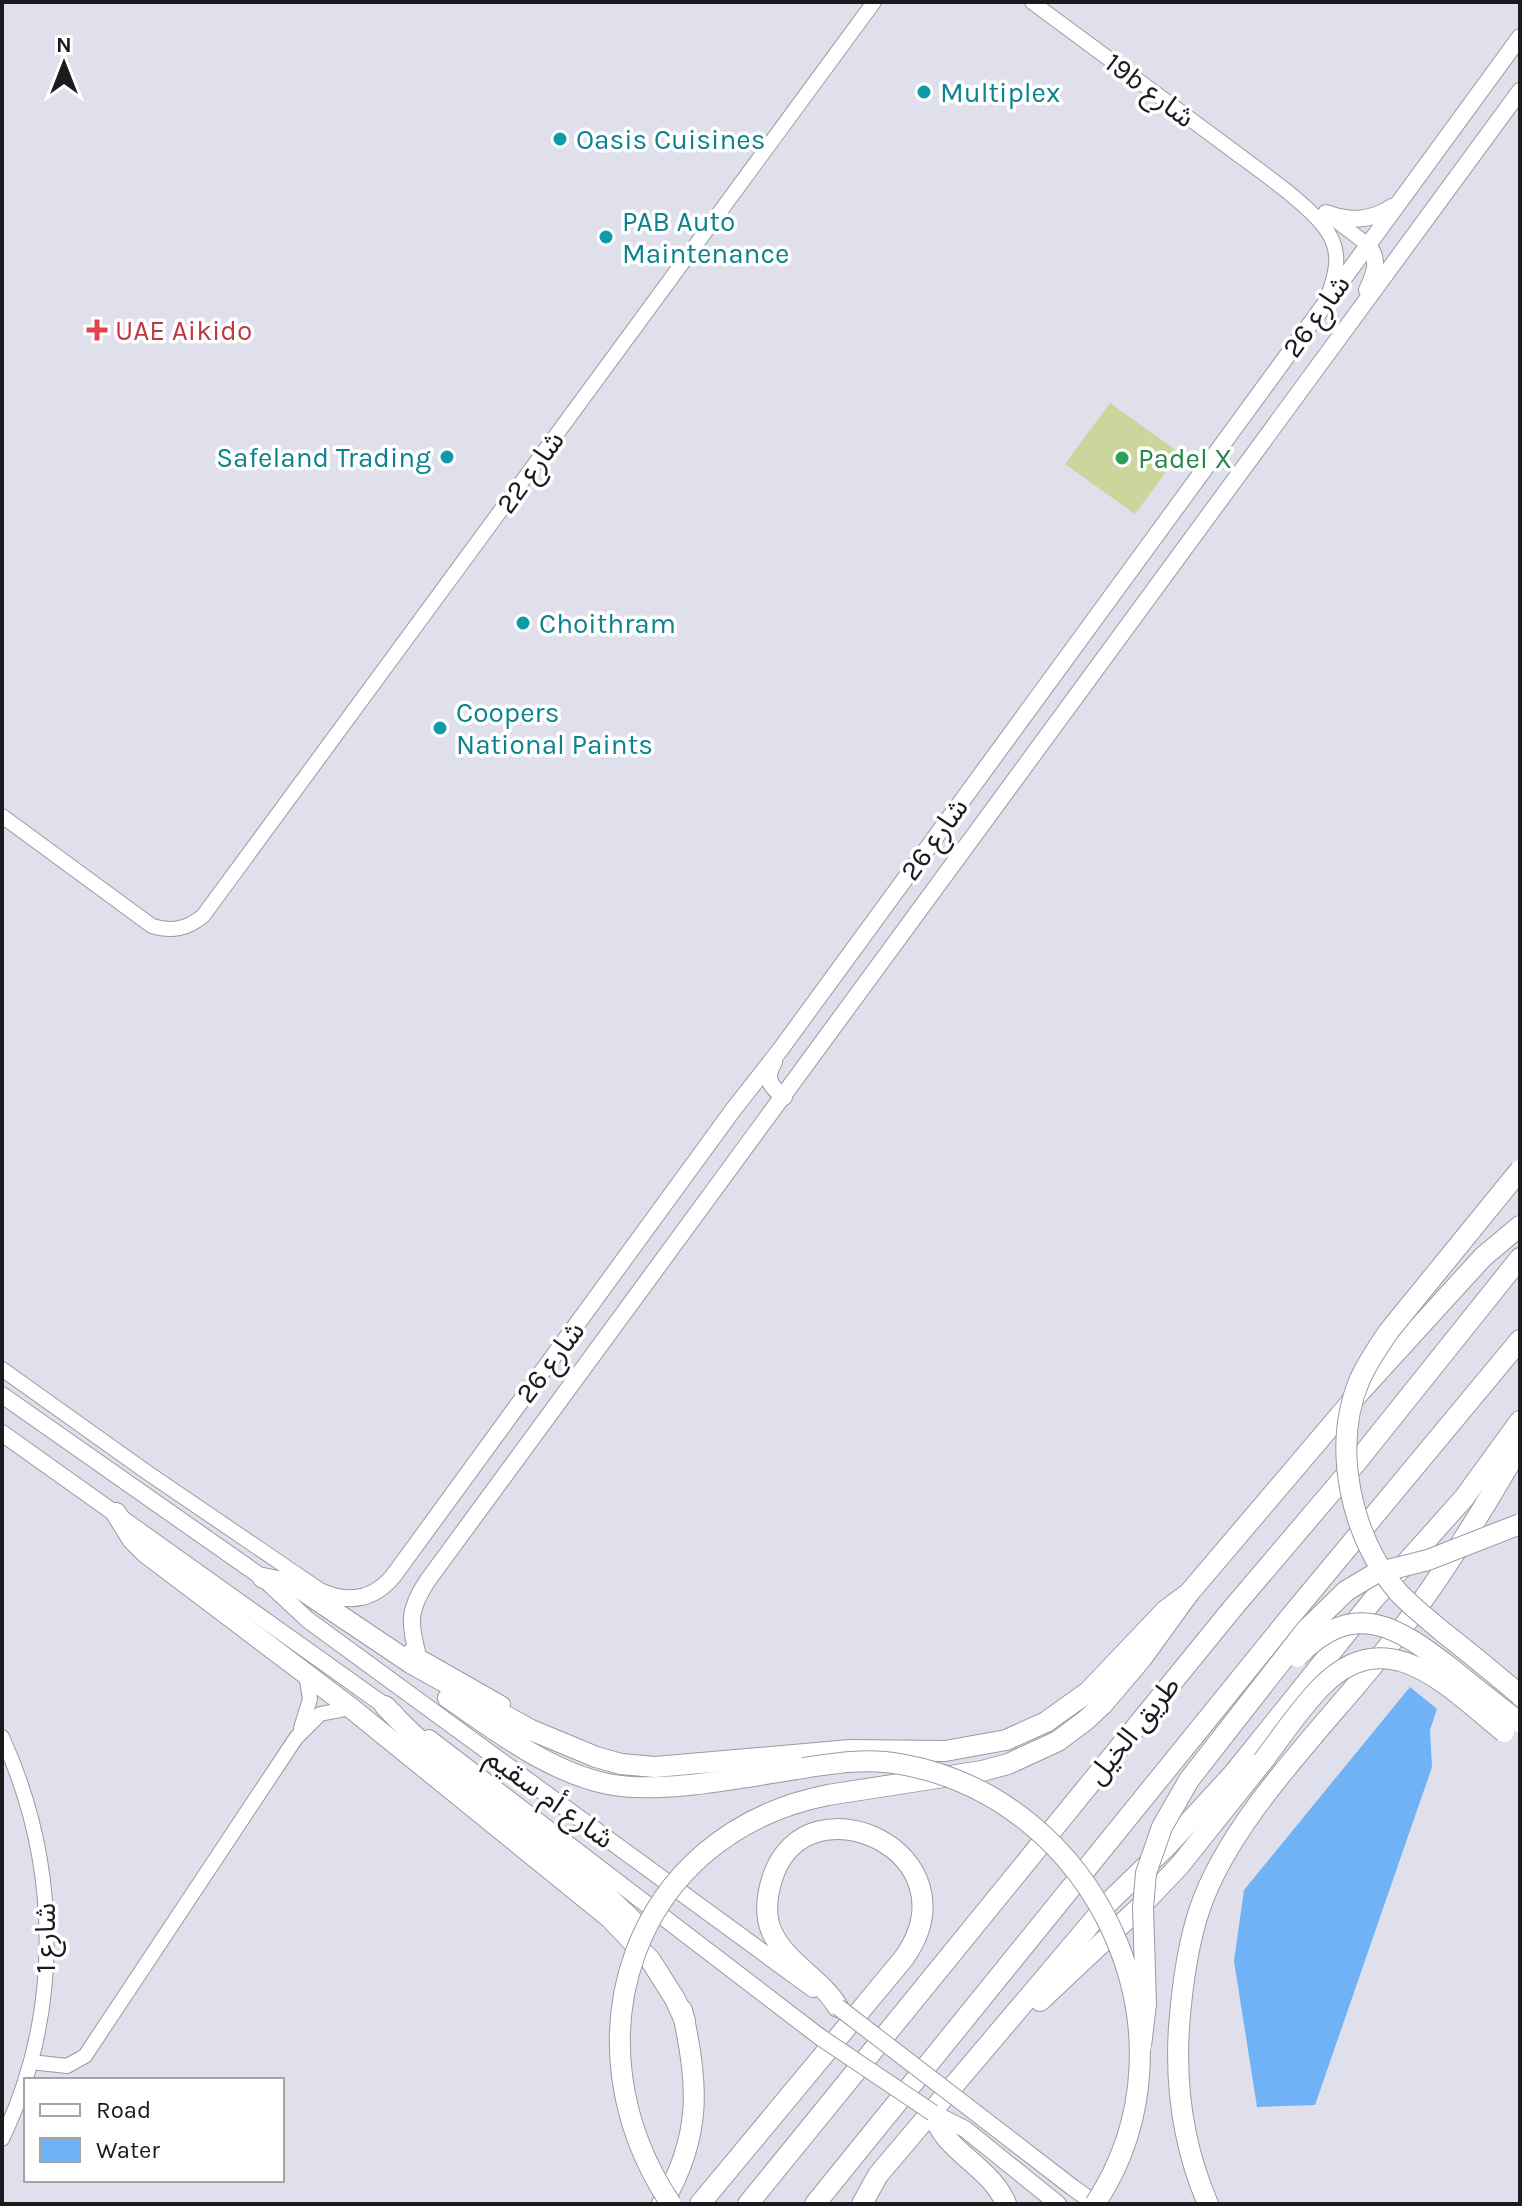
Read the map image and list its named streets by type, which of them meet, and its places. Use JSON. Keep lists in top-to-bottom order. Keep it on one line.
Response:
{"streets":{"highway":["طريق الخيل"],"main road":["شارع 26","شارع أم سقيم"],"street":["19b شارع","شارع 22","شارع 1"]},"crossings":[["19b شارع","شارع 26"]],"places":{"other":["Multiplex","Oasis Cuisines","PAB Auto Maintenance","Safeland Trading","Padel X","Choithram","Coopers National Paints"],"health":["UAE Aikido"]},"legend":["Road","Water"],"north":"top"}
